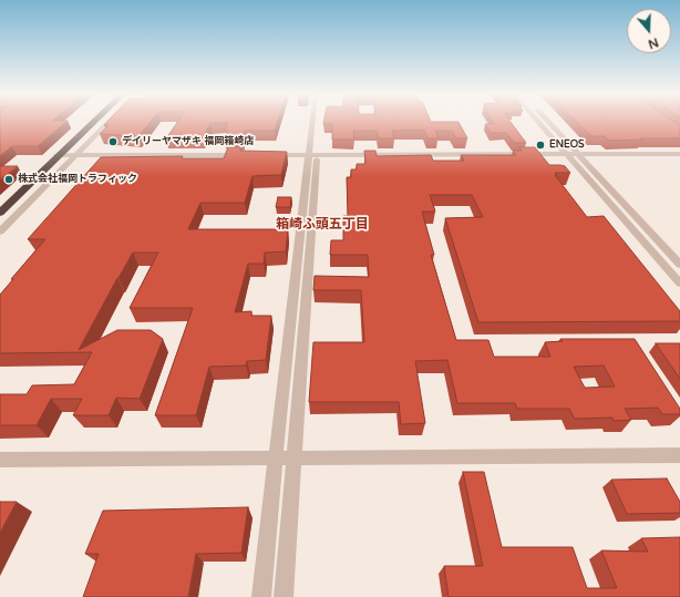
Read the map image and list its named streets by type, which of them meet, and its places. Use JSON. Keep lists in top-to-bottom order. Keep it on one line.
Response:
{"districts":["箱崎ふ頭五丁目"],"places":["デイリーヤマザキ 福岡箱崎店","ENEOS","株式会社福岡トラフィック"],"north":"bottom"}
